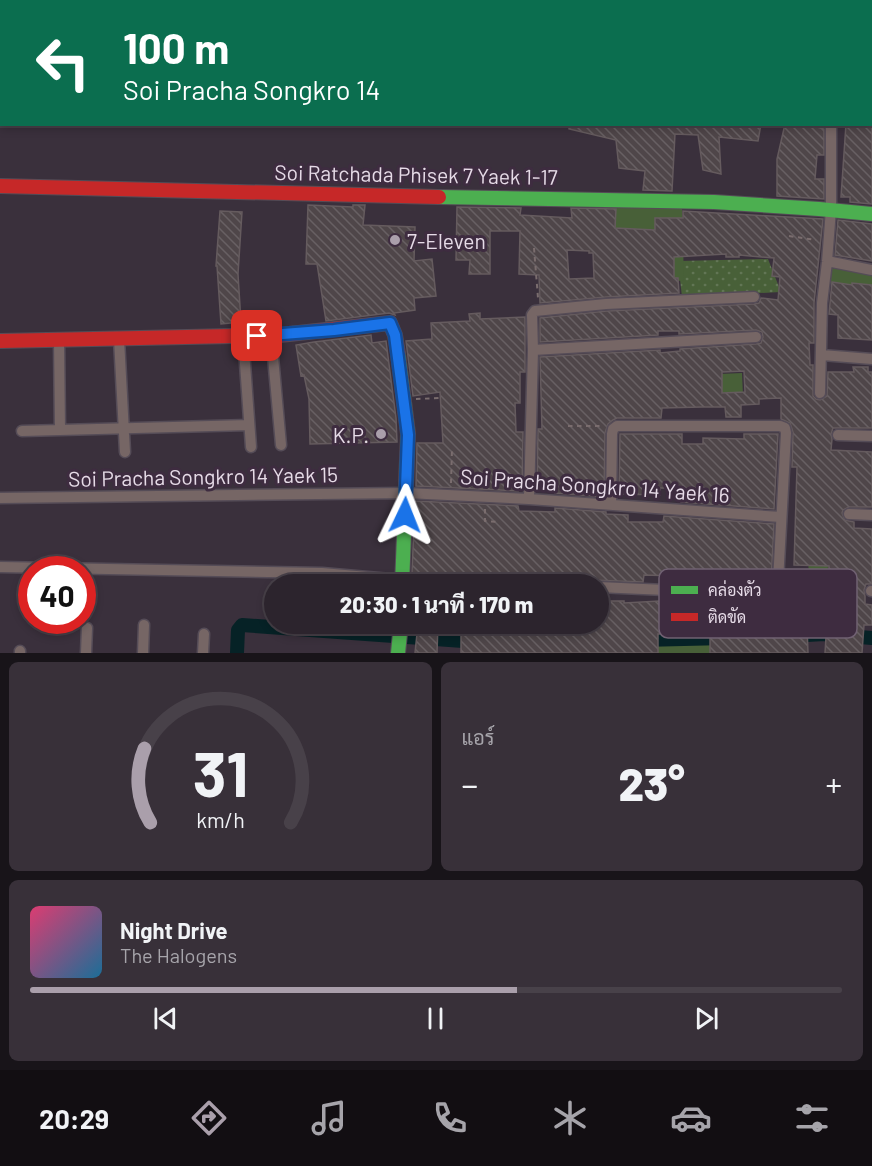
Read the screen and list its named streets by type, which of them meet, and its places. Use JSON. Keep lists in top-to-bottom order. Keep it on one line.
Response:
{"streets":{"street":["Soi Ratchada Phisek 7 Yaek 1-17","Soi Pracha Songkro 14 Yaek 15","Soi Pracha Songkro 14 Yaek 16"]},"crossings":[["Soi Pracha Songkro 14 Yaek 15","Soi Pracha Songkro 14 Yaek 16"]],"places":["7-Eleven","K.P."],"legend":["คล่องตัว","ติดขัด"],"page":{"turn":["100 m","Soi Pracha Songkro 14"],"limit":"40","trip":"20:30 · 1 นาที · 170 m","tile":"แอร์","heat":["−","23°","+"],"song":["Night Drive","The Halogens"],"tabs":"20:29","gauge":["31","km/h"]}}
